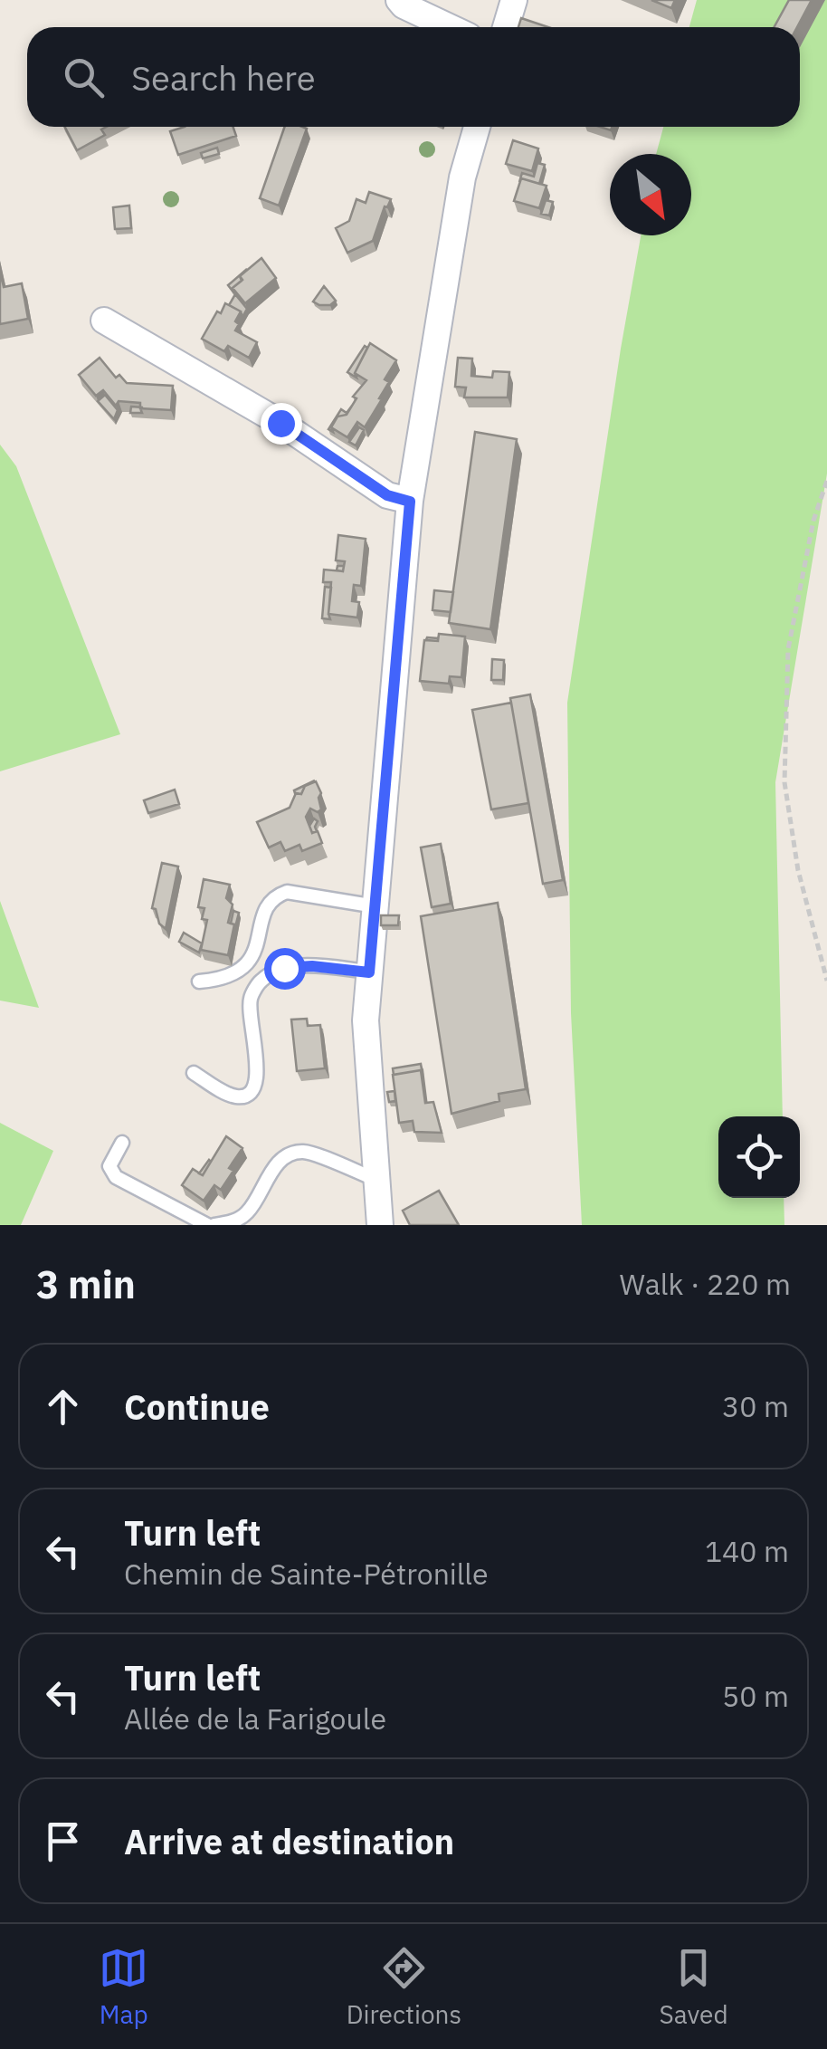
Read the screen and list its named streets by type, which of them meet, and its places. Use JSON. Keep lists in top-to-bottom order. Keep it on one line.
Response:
{"north":"bottom right","page":{"search":"Search here","heading":["3 min","Walk · 220 m"],"list":[["Continue","30 m"],["Turn left","Chemin de Sainte-Pétronille","140 m"],["Turn left","Allée de la Farigoule","50 m"],"Arrive at destination"],"nav":["Map","Directions","Saved"]}}
